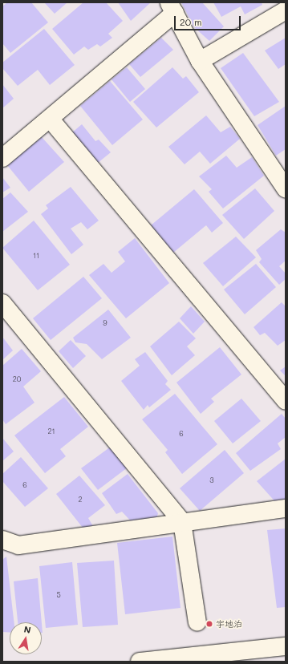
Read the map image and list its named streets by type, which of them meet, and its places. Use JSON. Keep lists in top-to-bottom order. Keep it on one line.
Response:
{"places":["宇地泊"],"house_numbers":["11","9","20","21","6","3","6","2","5"],"scale_bar":"20 m","north":"top"}
